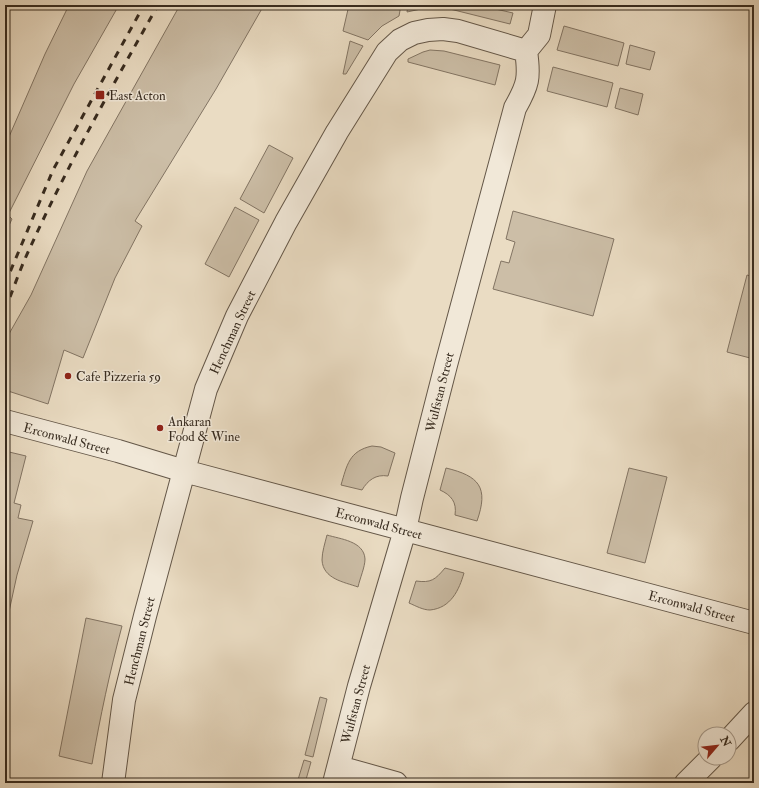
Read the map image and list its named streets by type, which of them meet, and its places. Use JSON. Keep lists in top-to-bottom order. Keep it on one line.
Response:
{"streets":{"street":["Henchman Street","Wulfstan Street","Erconwald Street"]},"crossings":[["Henchman Street","Wulfstan Street"],["Henchman Street","Erconwald Street"],["Wulfstan Street","Erconwald Street"]],"places":{"transit":["East Acton"],"other":["Cafe Pizzeria 59","Ankaran Food & Wine"]},"north":"top right"}
